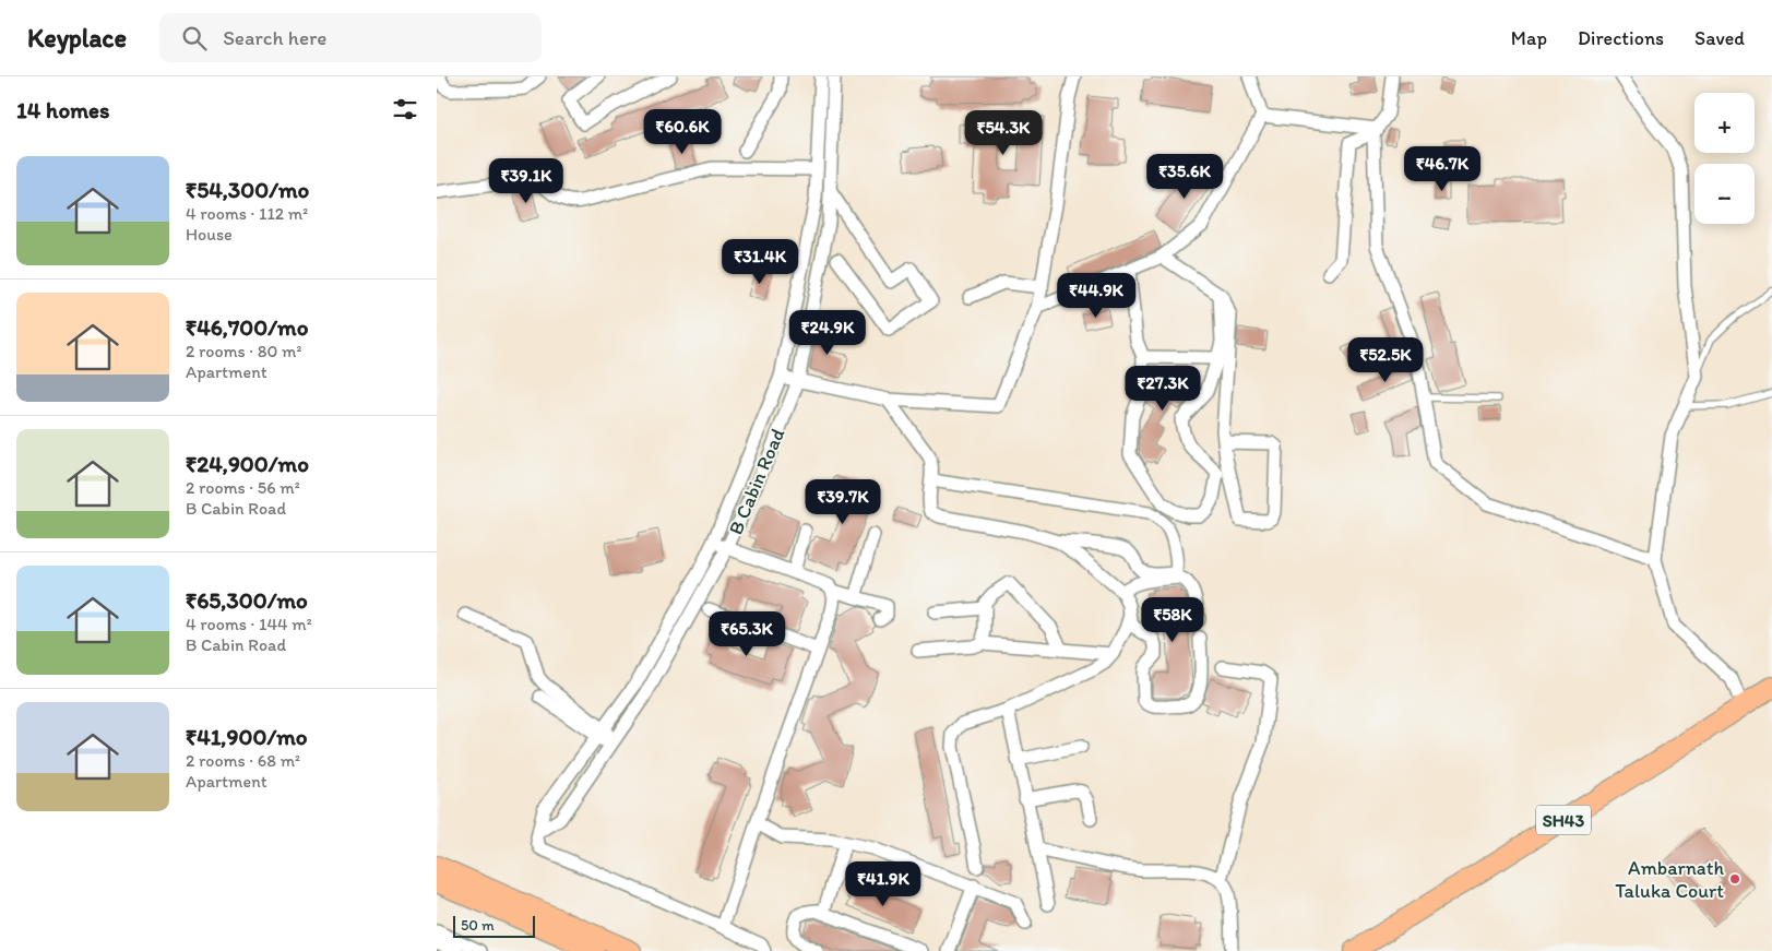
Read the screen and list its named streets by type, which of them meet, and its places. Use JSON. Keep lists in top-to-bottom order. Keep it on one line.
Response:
{"streets":{"main road":["SH43"],"street":["B Cabin Road"]},"places":["Ambarnath Taluka Court"],"scale_bar":"50 m","page":{"header":"Keyplace","search":"Search here","nav":["Map","Directions","Saved"],"heading":"14 homes","map_buttons":["+","−"],"price":["₹60.6K","₹54.3K","₹46.7K","₹35.6K","₹39.1K","₹31.4K","₹44.9K","₹24.9K","₹52.5K","₹27.3K","₹39.7K","₹58K","₹65.3K","₹41.9K"],"list":[{"name":"₹54,300/mo","note":"4 rooms · 112 m² · House"},{"name":"₹46,700/mo","note":"2 rooms · 80 m² · Apartment"},{"name":"₹24,900/mo","note":"2 rooms · 56 m² · B Cabin Road"},{"name":"₹65,300/mo","note":"4 rooms · 144 m² · B Cabin Road"},{"name":"₹41,900/mo","note":"2 rooms · 68 m² · Apartment"}],"scale":"50 m"}}
